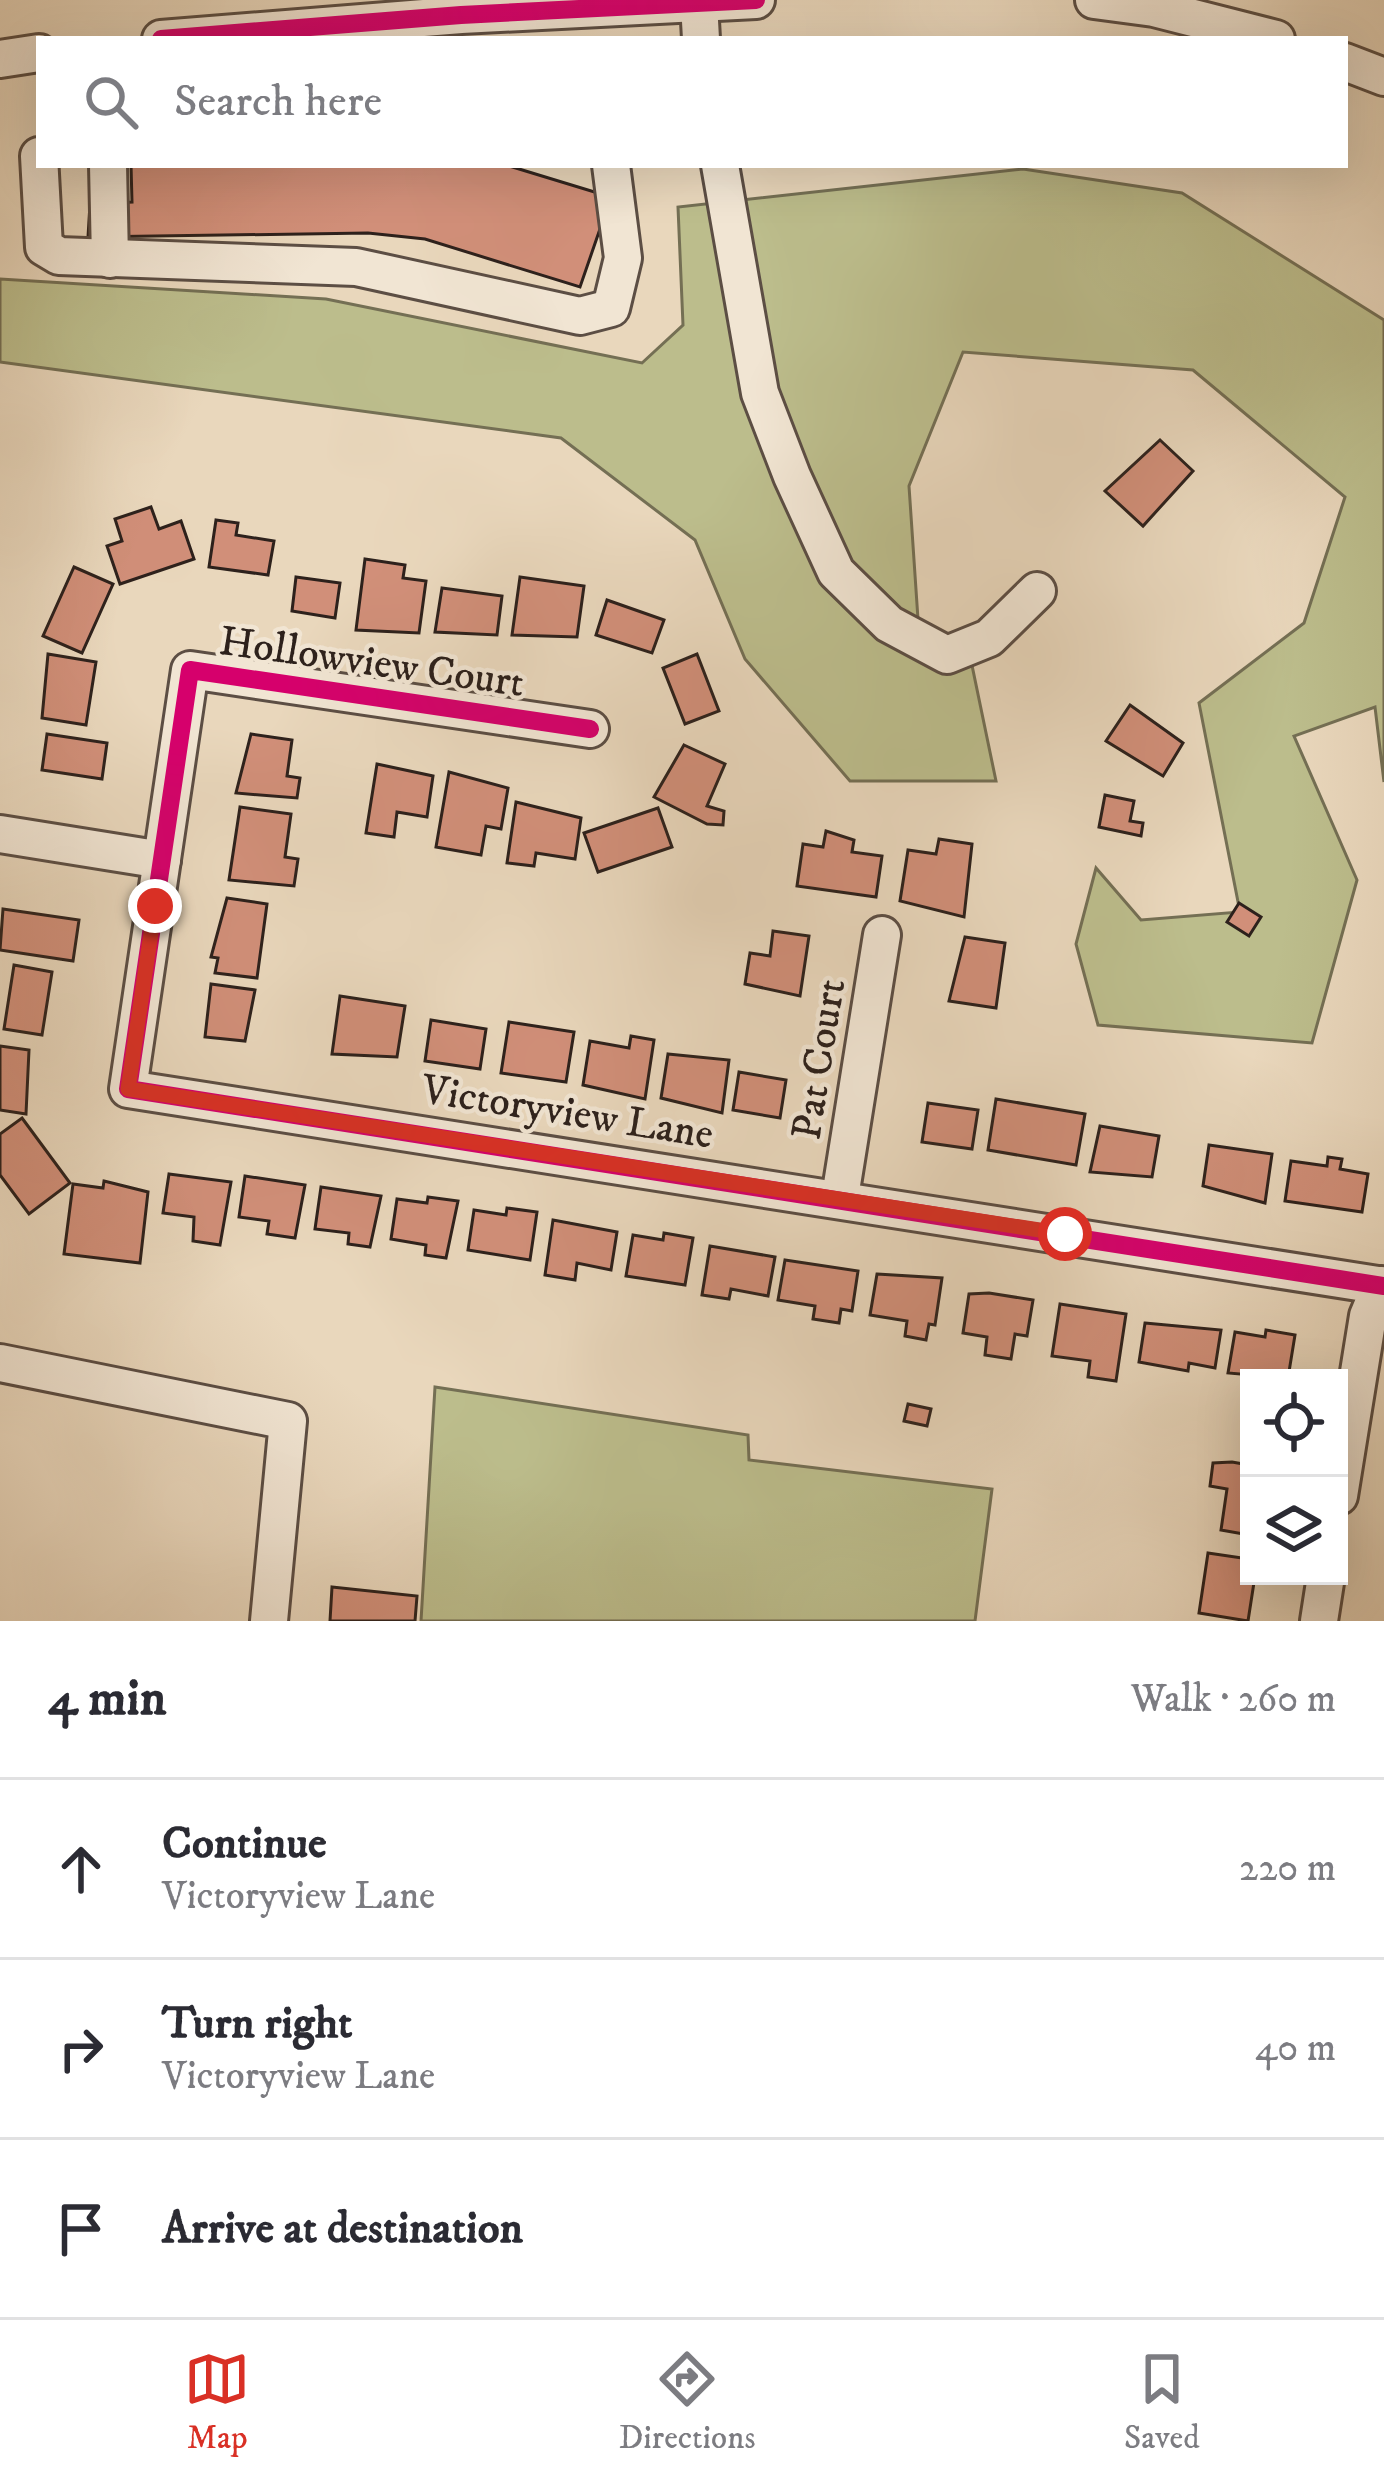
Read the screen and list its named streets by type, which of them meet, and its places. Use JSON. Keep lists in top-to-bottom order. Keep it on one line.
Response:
{"streets":{"street":["Hollowview Court","Pat Court","Victoryview Lane"]},"crossings":[["Hollowview Court","Victoryview Lane"],["Pat Court","Victoryview Lane"]],"page":{"search":"Search here","heading":["4 min","Walk · 260 m"],"list":[["Continue","Victoryview Lane","220 m"],["Turn right","Victoryview Lane","40 m"],"Arrive at destination"],"nav":["Map","Directions","Saved"]}}
